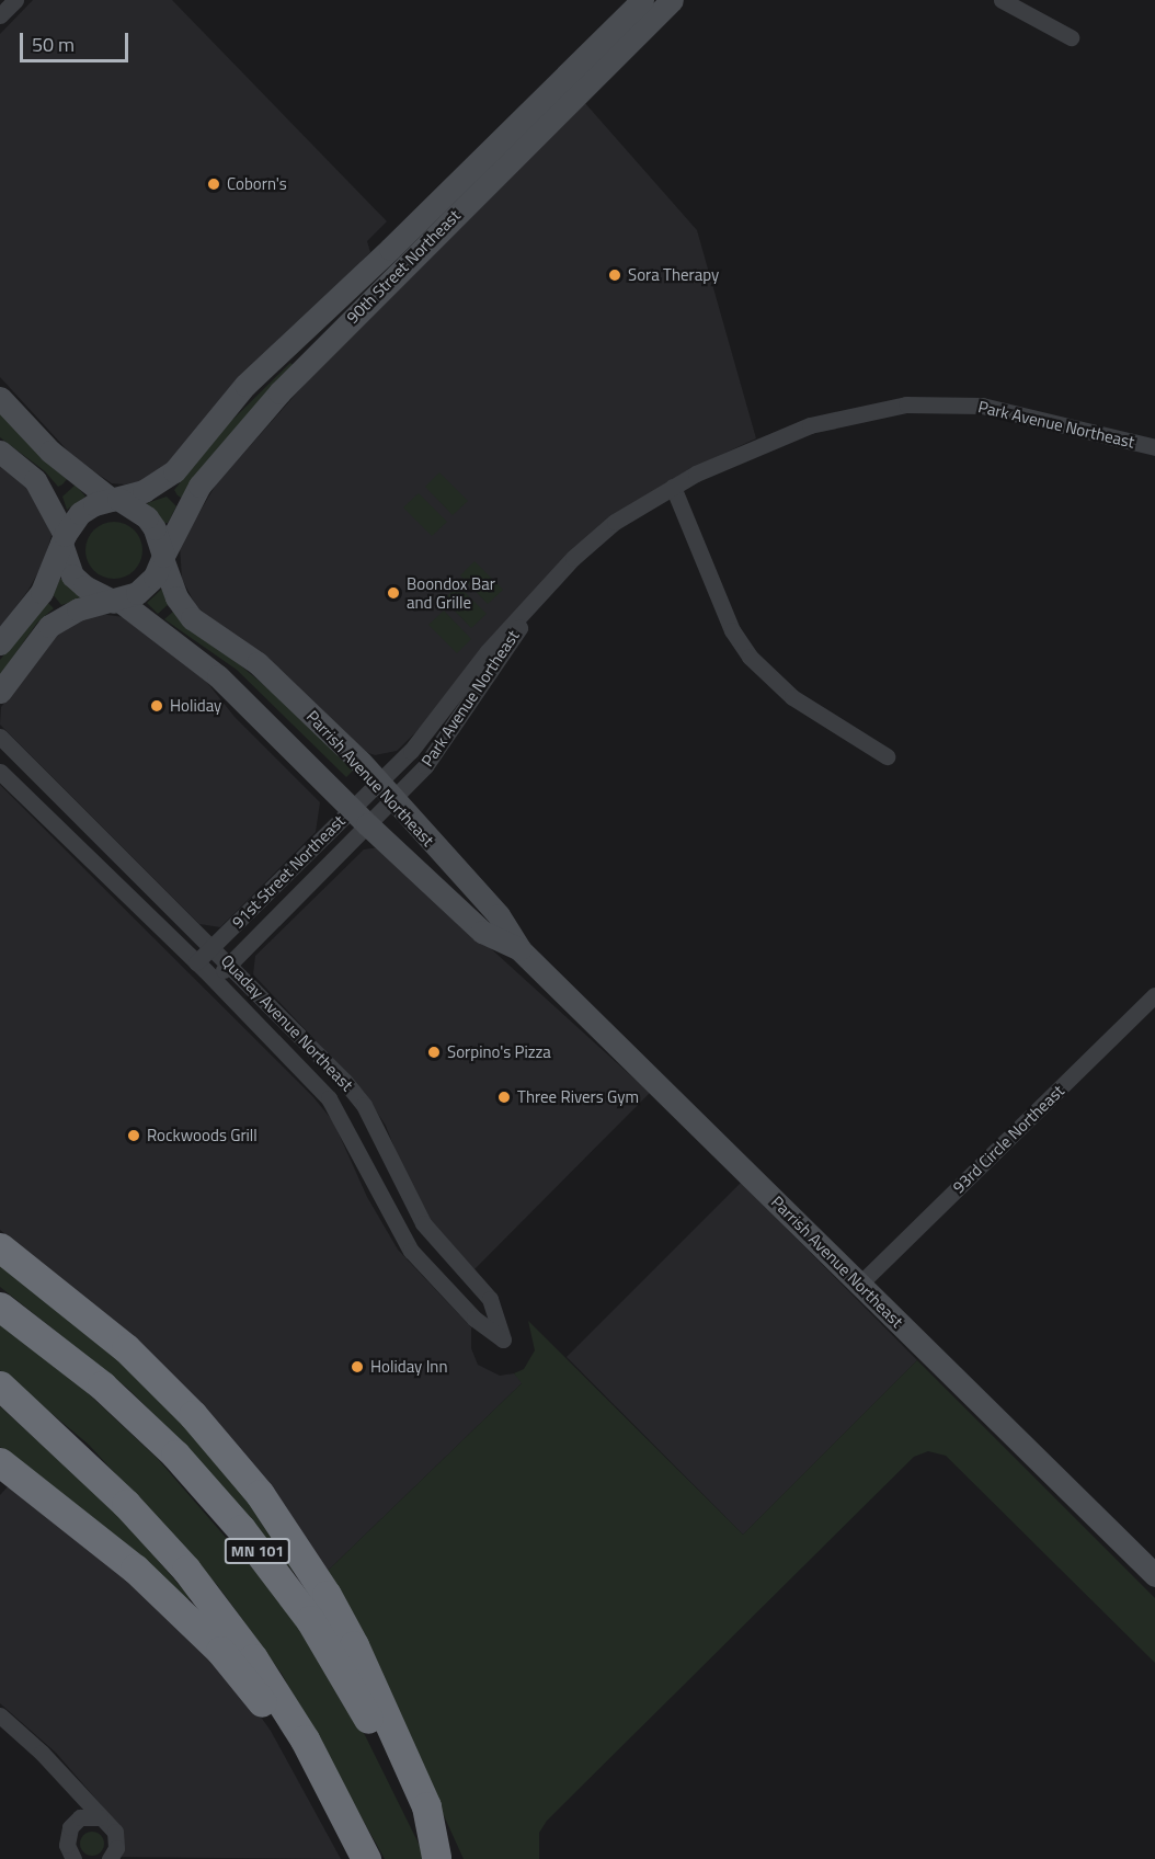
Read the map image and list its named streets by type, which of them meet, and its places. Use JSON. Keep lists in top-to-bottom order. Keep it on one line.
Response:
{"streets":{"highway":["MN 101"],"main road":["90th Street Northeast","Parrish Avenue Northeast"],"street":["Park Avenue Northeast","91st Street Northeast","Quaday Avenue Northeast","93rd Circle Northeast"]},"crossings":[["90th Street Northeast","Parrish Avenue Northeast"],["Park Avenue Northeast","Parrish Avenue Northeast"],["Park Avenue Northeast","91st Street Northeast"],["Parrish Avenue Northeast","91st Street Northeast"],["Parrish Avenue Northeast","93rd Circle Northeast"],["91st Street Northeast","Quaday Avenue Northeast"]],"places":["Coborn's","Sora Therapy","Boondox Bar and Grille","Holiday","Sorpino's Pizza","Three Rivers Gym","Rockwoods Grill","Holiday Inn"],"scale_bar":"50 m"}
